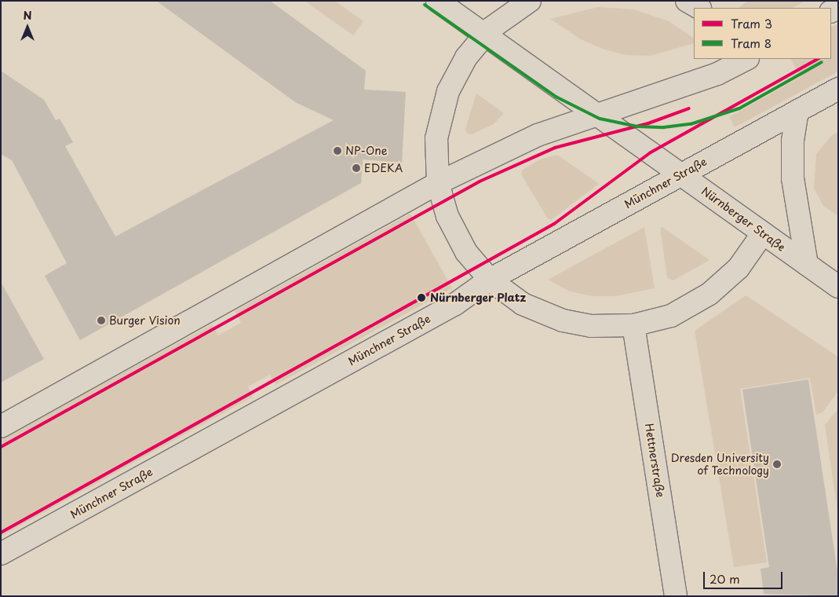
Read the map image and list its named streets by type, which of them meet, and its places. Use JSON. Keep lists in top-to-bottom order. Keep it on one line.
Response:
{"streets":{"street":["Münchner Straße","Nürnberger Straße","Hettnerstraße"]},"crossings":[["Münchner Straße","Nürnberger Straße"]],"places":["NP-One","EDEKA","Nürnberger Platz","Burger Vision","Dresden University of Technology"],"lines":["tram line 8","tram line 3"],"legend":["Tram 3","Tram 8"],"scale_bar":"20 m","north":"top"}
